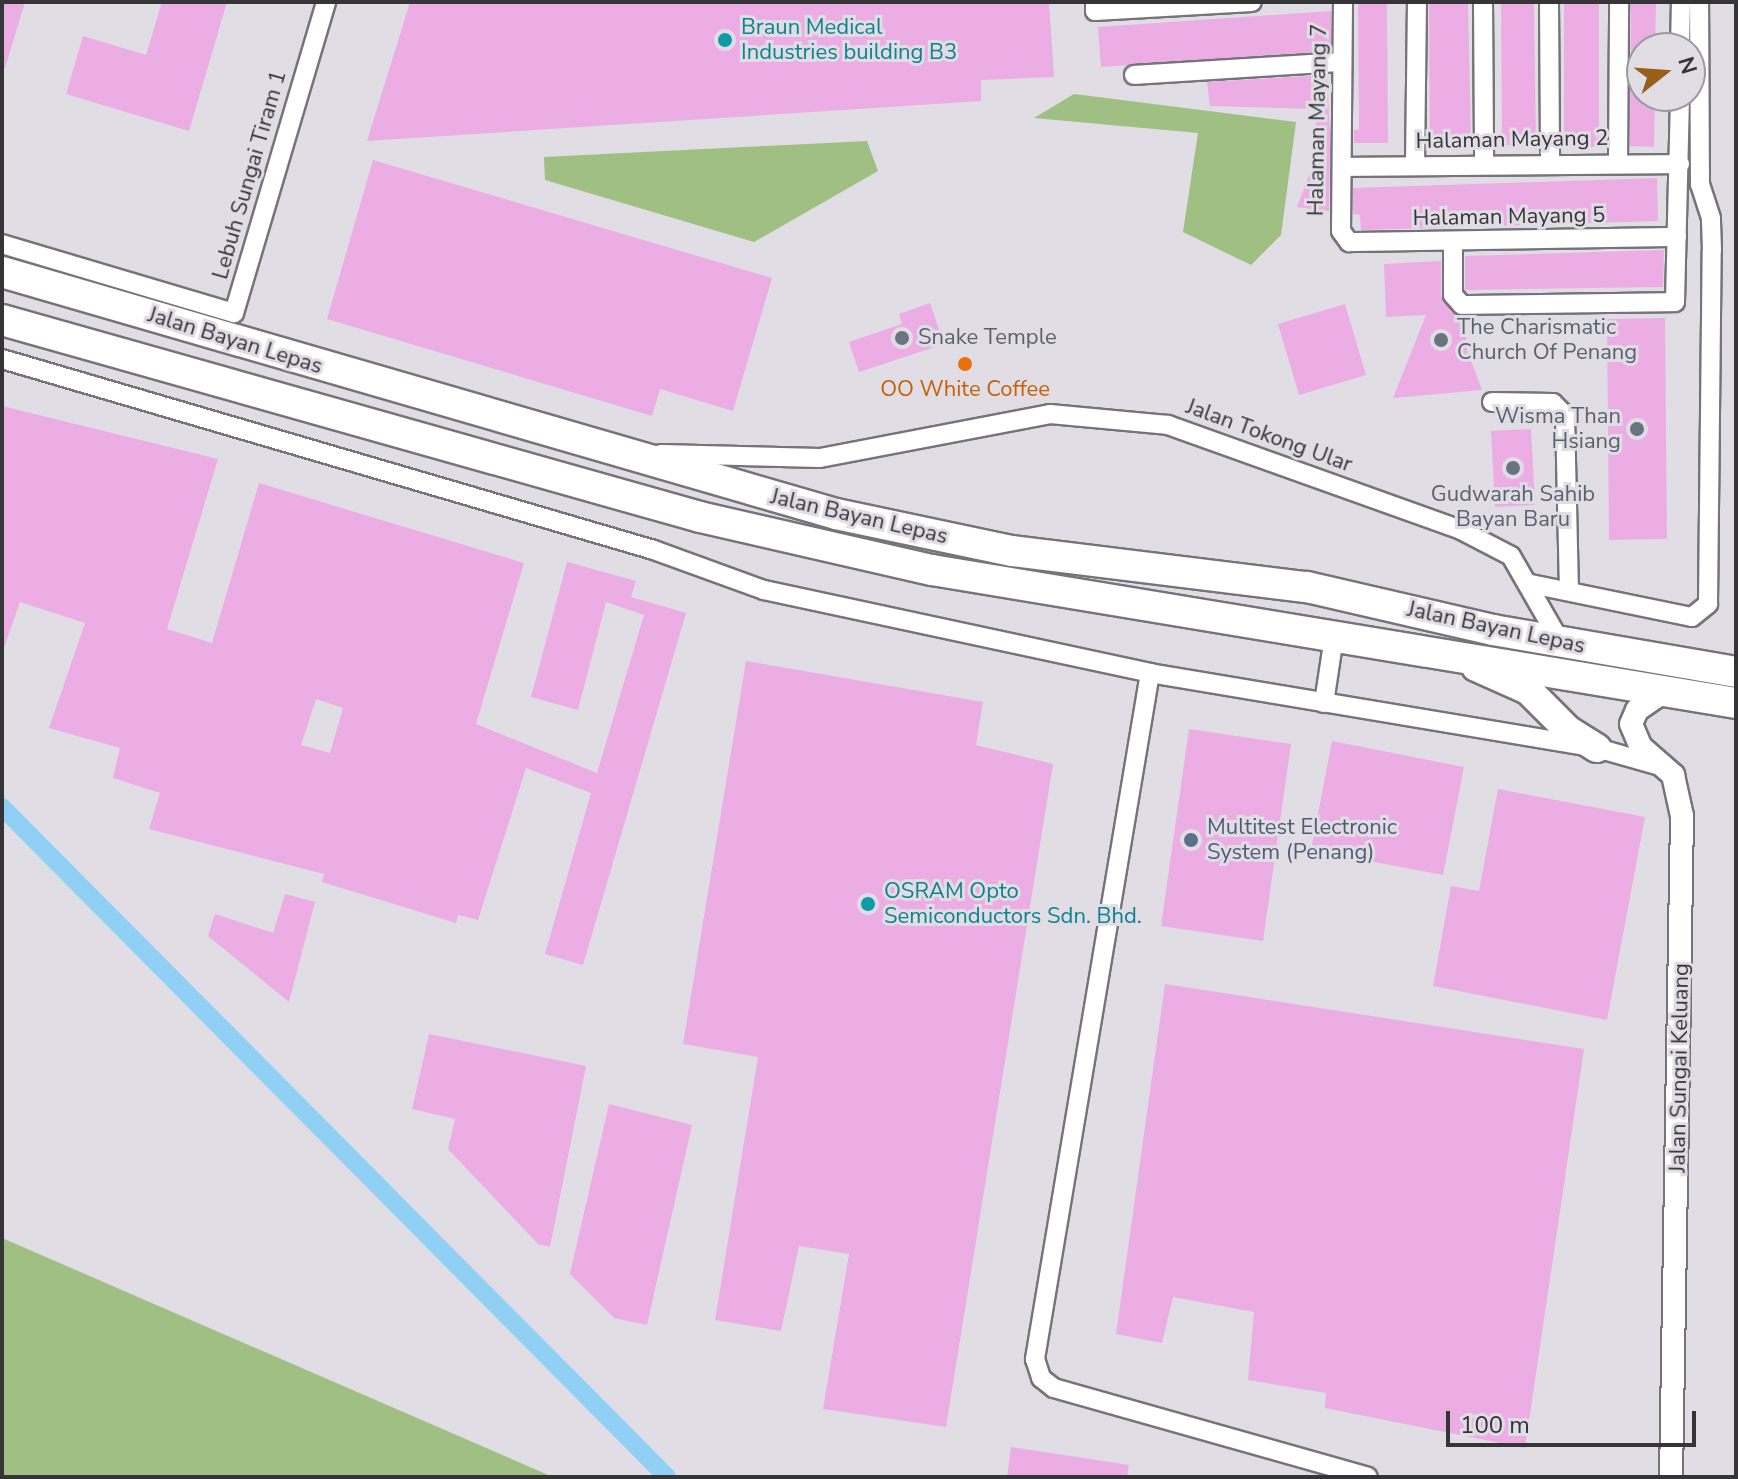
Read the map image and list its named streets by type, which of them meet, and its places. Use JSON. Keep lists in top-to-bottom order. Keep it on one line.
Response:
{"streets":{"highway":["Jalan Bayan Lepas"],"street":["Halaman Mayang 7","Halaman Mayang 2","Lebuh Sungai Tiram 1","Halaman Mayang 5","Jalan Tokong Ular","Jalan Sungai Keluang"]},"crossings":[["Halaman Mayang 7","Halaman Mayang 2"],["Halaman Mayang 7","Halaman Mayang 5"],["Jalan Bayan Lepas","Jalan Tokong Ular"],["Jalan Bayan Lepas","Jalan Sungai Keluang"]],"places":["Braun Medical Industries building B3","Snake Temple","The Charismatic Church Of Penang","OO White Coffee","Wisma Than Hsiang","Gudwarah Sahib Bayan Baru","Multitest Electronic System (Penang)","OSRAM Opto Semiconductors Sdn. Bhd."],"scale_bar":"100 m","north":"right"}
